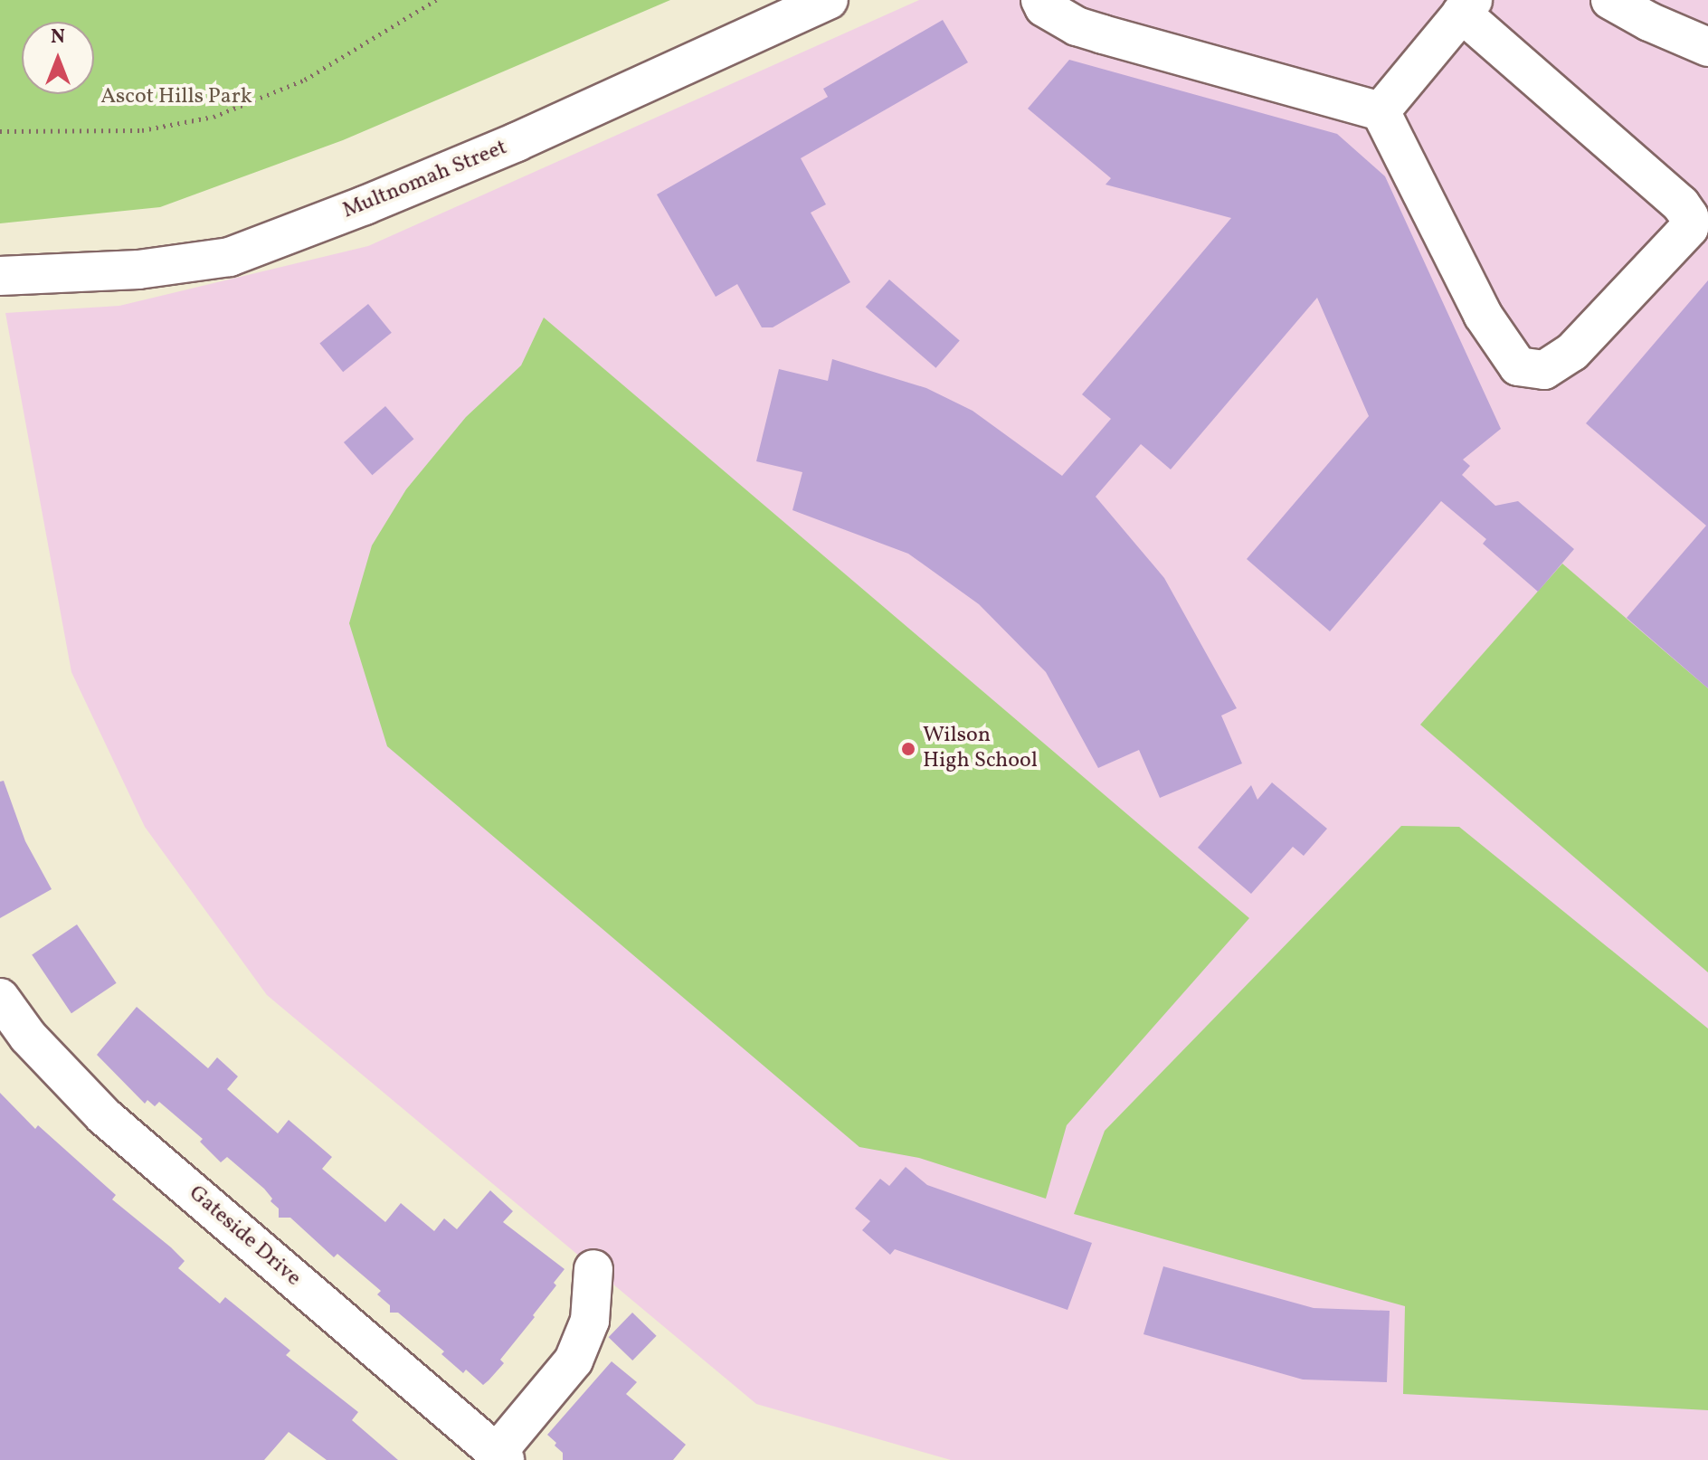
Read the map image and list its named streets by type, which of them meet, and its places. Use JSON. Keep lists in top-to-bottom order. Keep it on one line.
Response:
{"streets":{"street":["Multnomah Street","Gateside Drive"]},"parks":["Ascot Hills Park"],"places":["Wilson High School"],"north":"top"}
